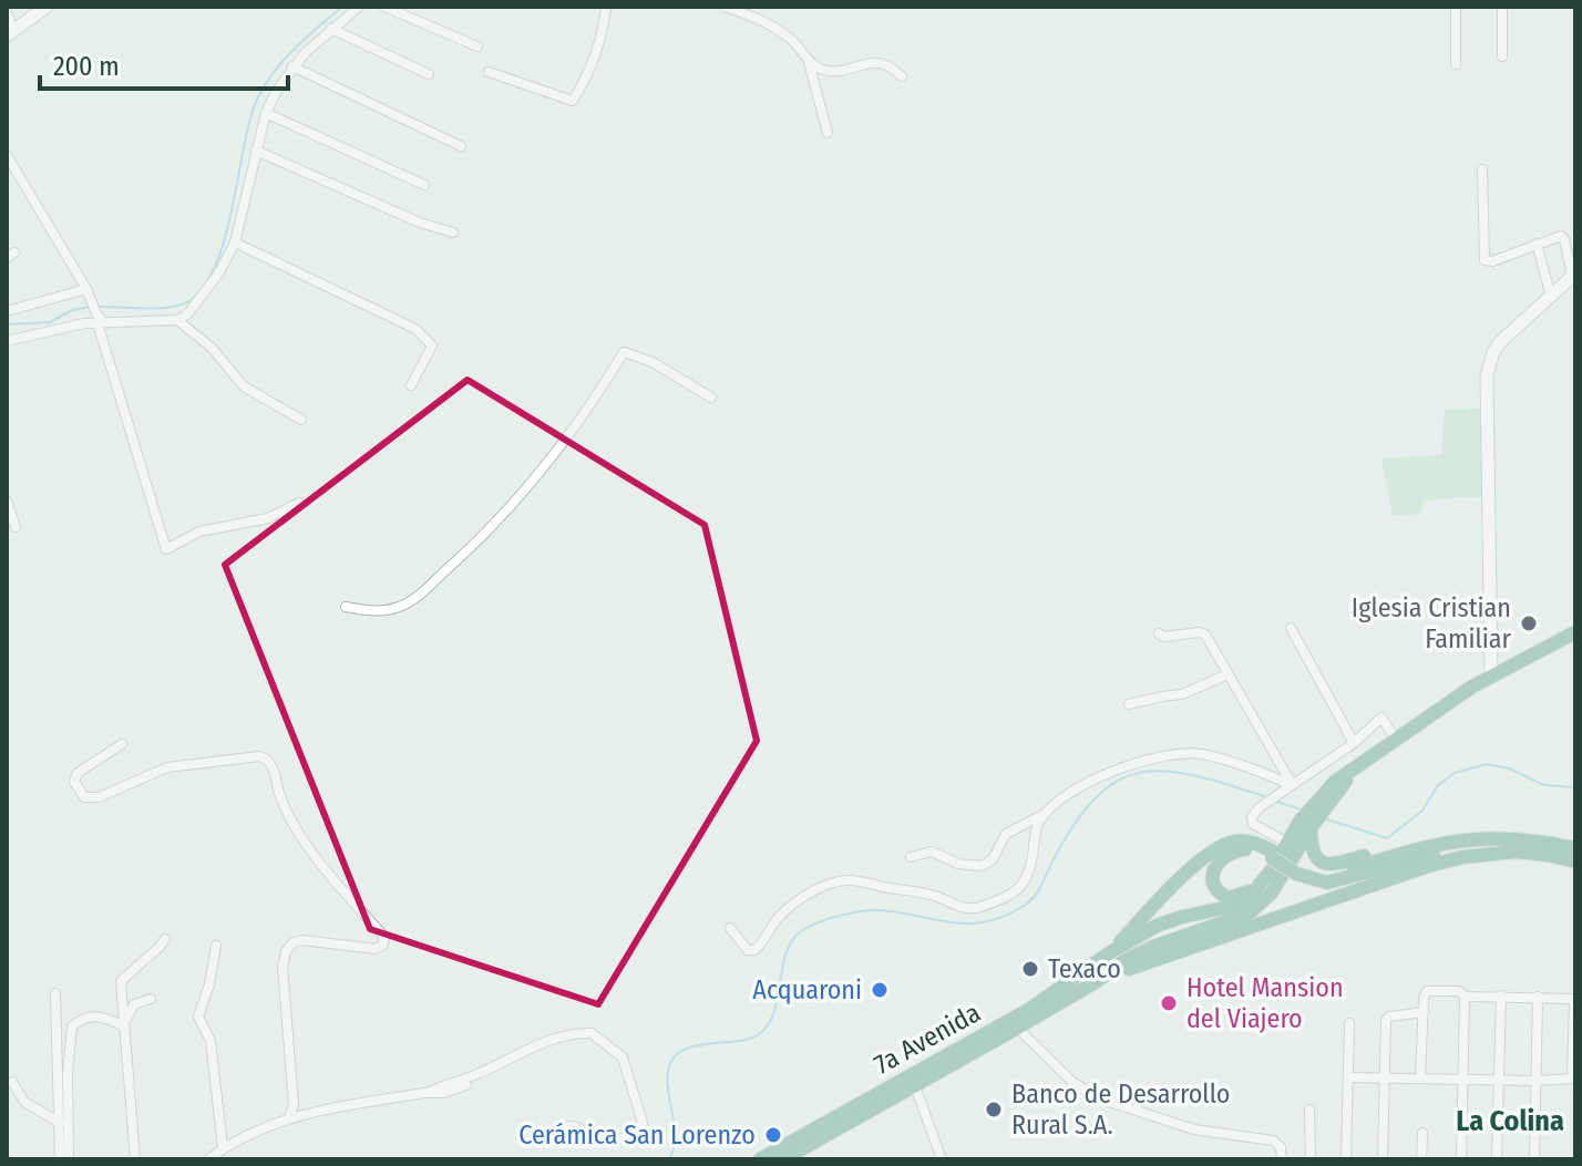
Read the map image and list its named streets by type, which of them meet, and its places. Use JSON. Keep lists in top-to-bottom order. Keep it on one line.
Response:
{"streets":{"main road":["7a Avenida"]},"districts":["La Colina"],"places":["Iglesia Cristian Familiar","Texaco","Acquaroni","Hotel Mansion del Viajero","Banco de Desarrollo Rural S.A.","Cerámica San Lorenzo"],"scale_bar":"200 m"}
